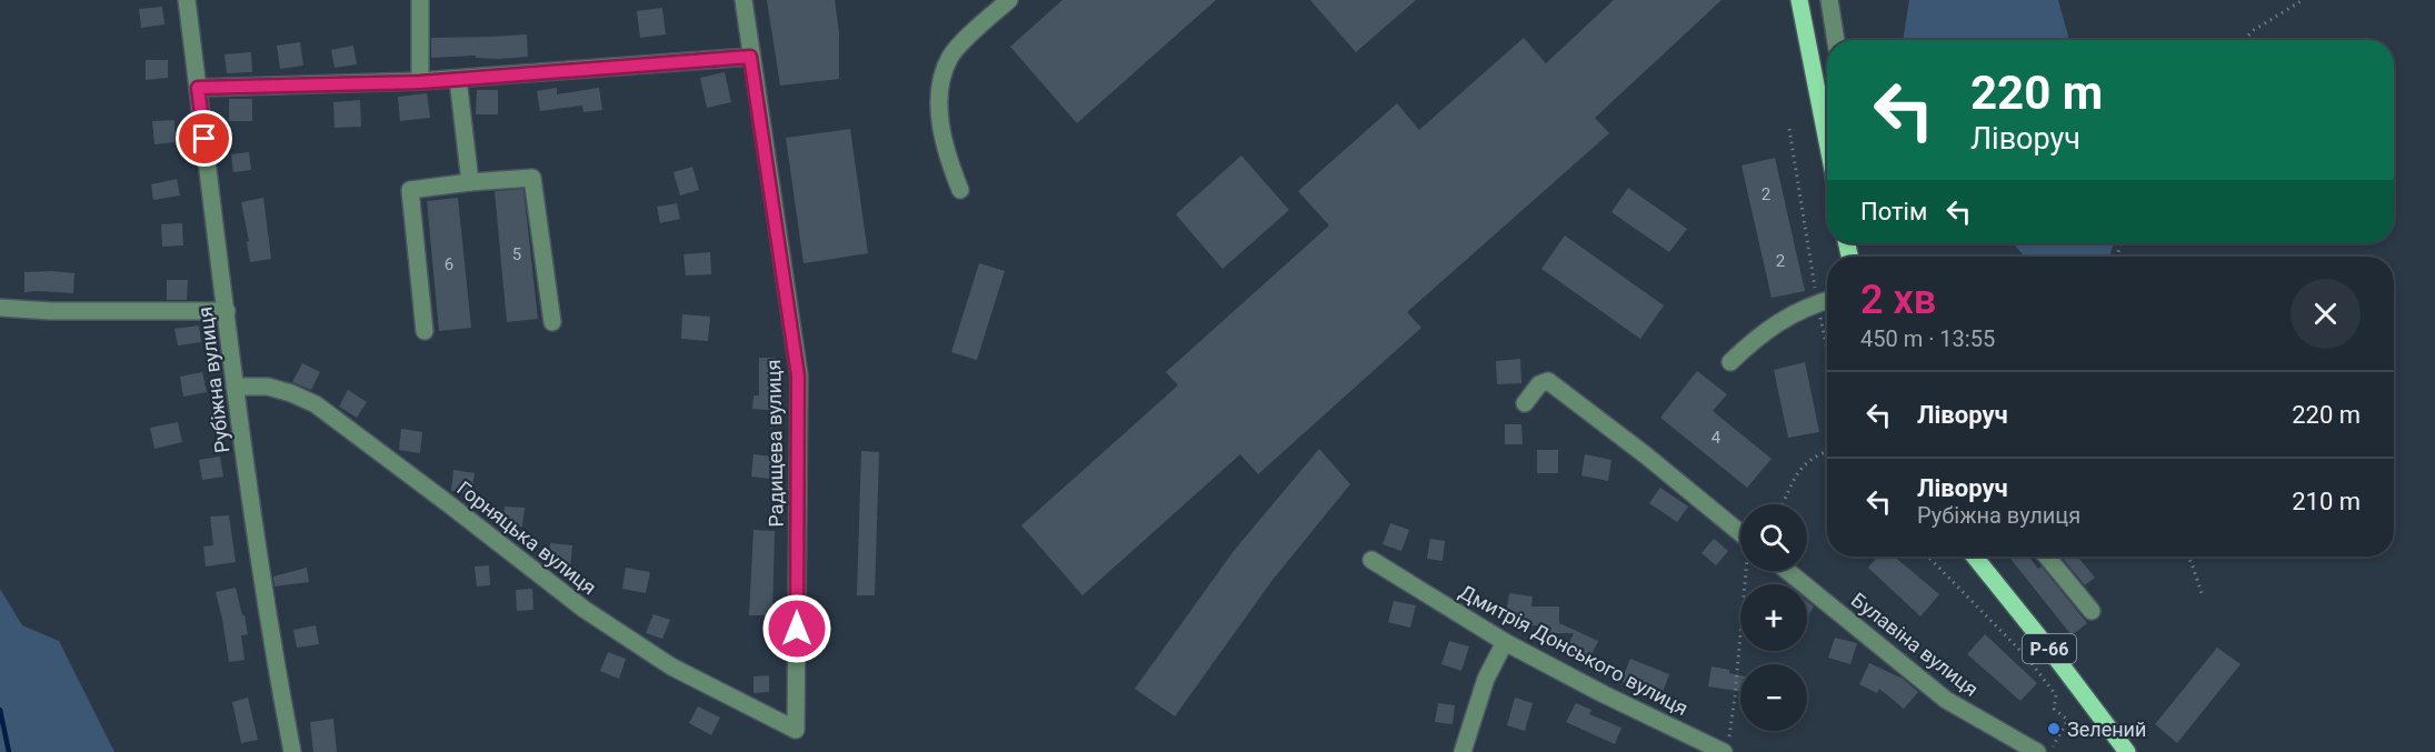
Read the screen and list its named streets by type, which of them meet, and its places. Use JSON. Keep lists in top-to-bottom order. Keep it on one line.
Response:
{"streets":{"main road":["Р-66"],"street":["Рубіжна вулиця","Радищева вулиця","Горняцька вулиця","Булавіна вулиця","Дмитрія Донського вулиця"]},"crossings":[["Рубіжна вулиця","Горняцька вулиця"],["Радищева вулиця","Горняцька вулиця"]],"places":["Зелений"],"house_numbers":["2","5","2","6","4"],"page":{"turn":["220 m","Ліворуч"],"then":"Потім","heading":["2 хв","450 m · 13:55"],"list":[{"name":"Ліворуч","value":"220 m"},{"name":"Ліворуч","note":"Рубіжна вулиця","value":"210 m"}],"map_buttons":["+","−"]}}
